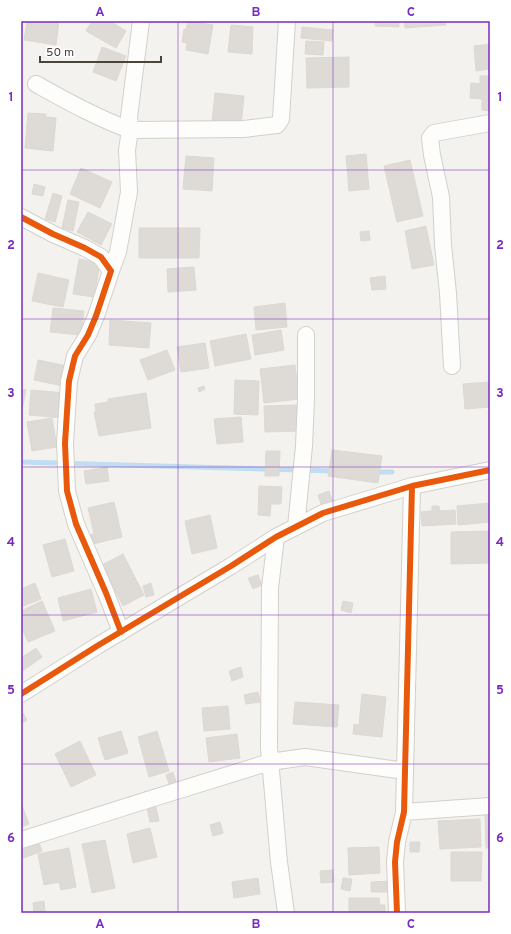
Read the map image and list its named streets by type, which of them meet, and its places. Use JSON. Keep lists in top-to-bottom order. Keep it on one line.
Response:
{"scale_bar":"50 m","grid":{"columns":["A","B","C"],"rows":["1","2","3","4","5","6"]}}
